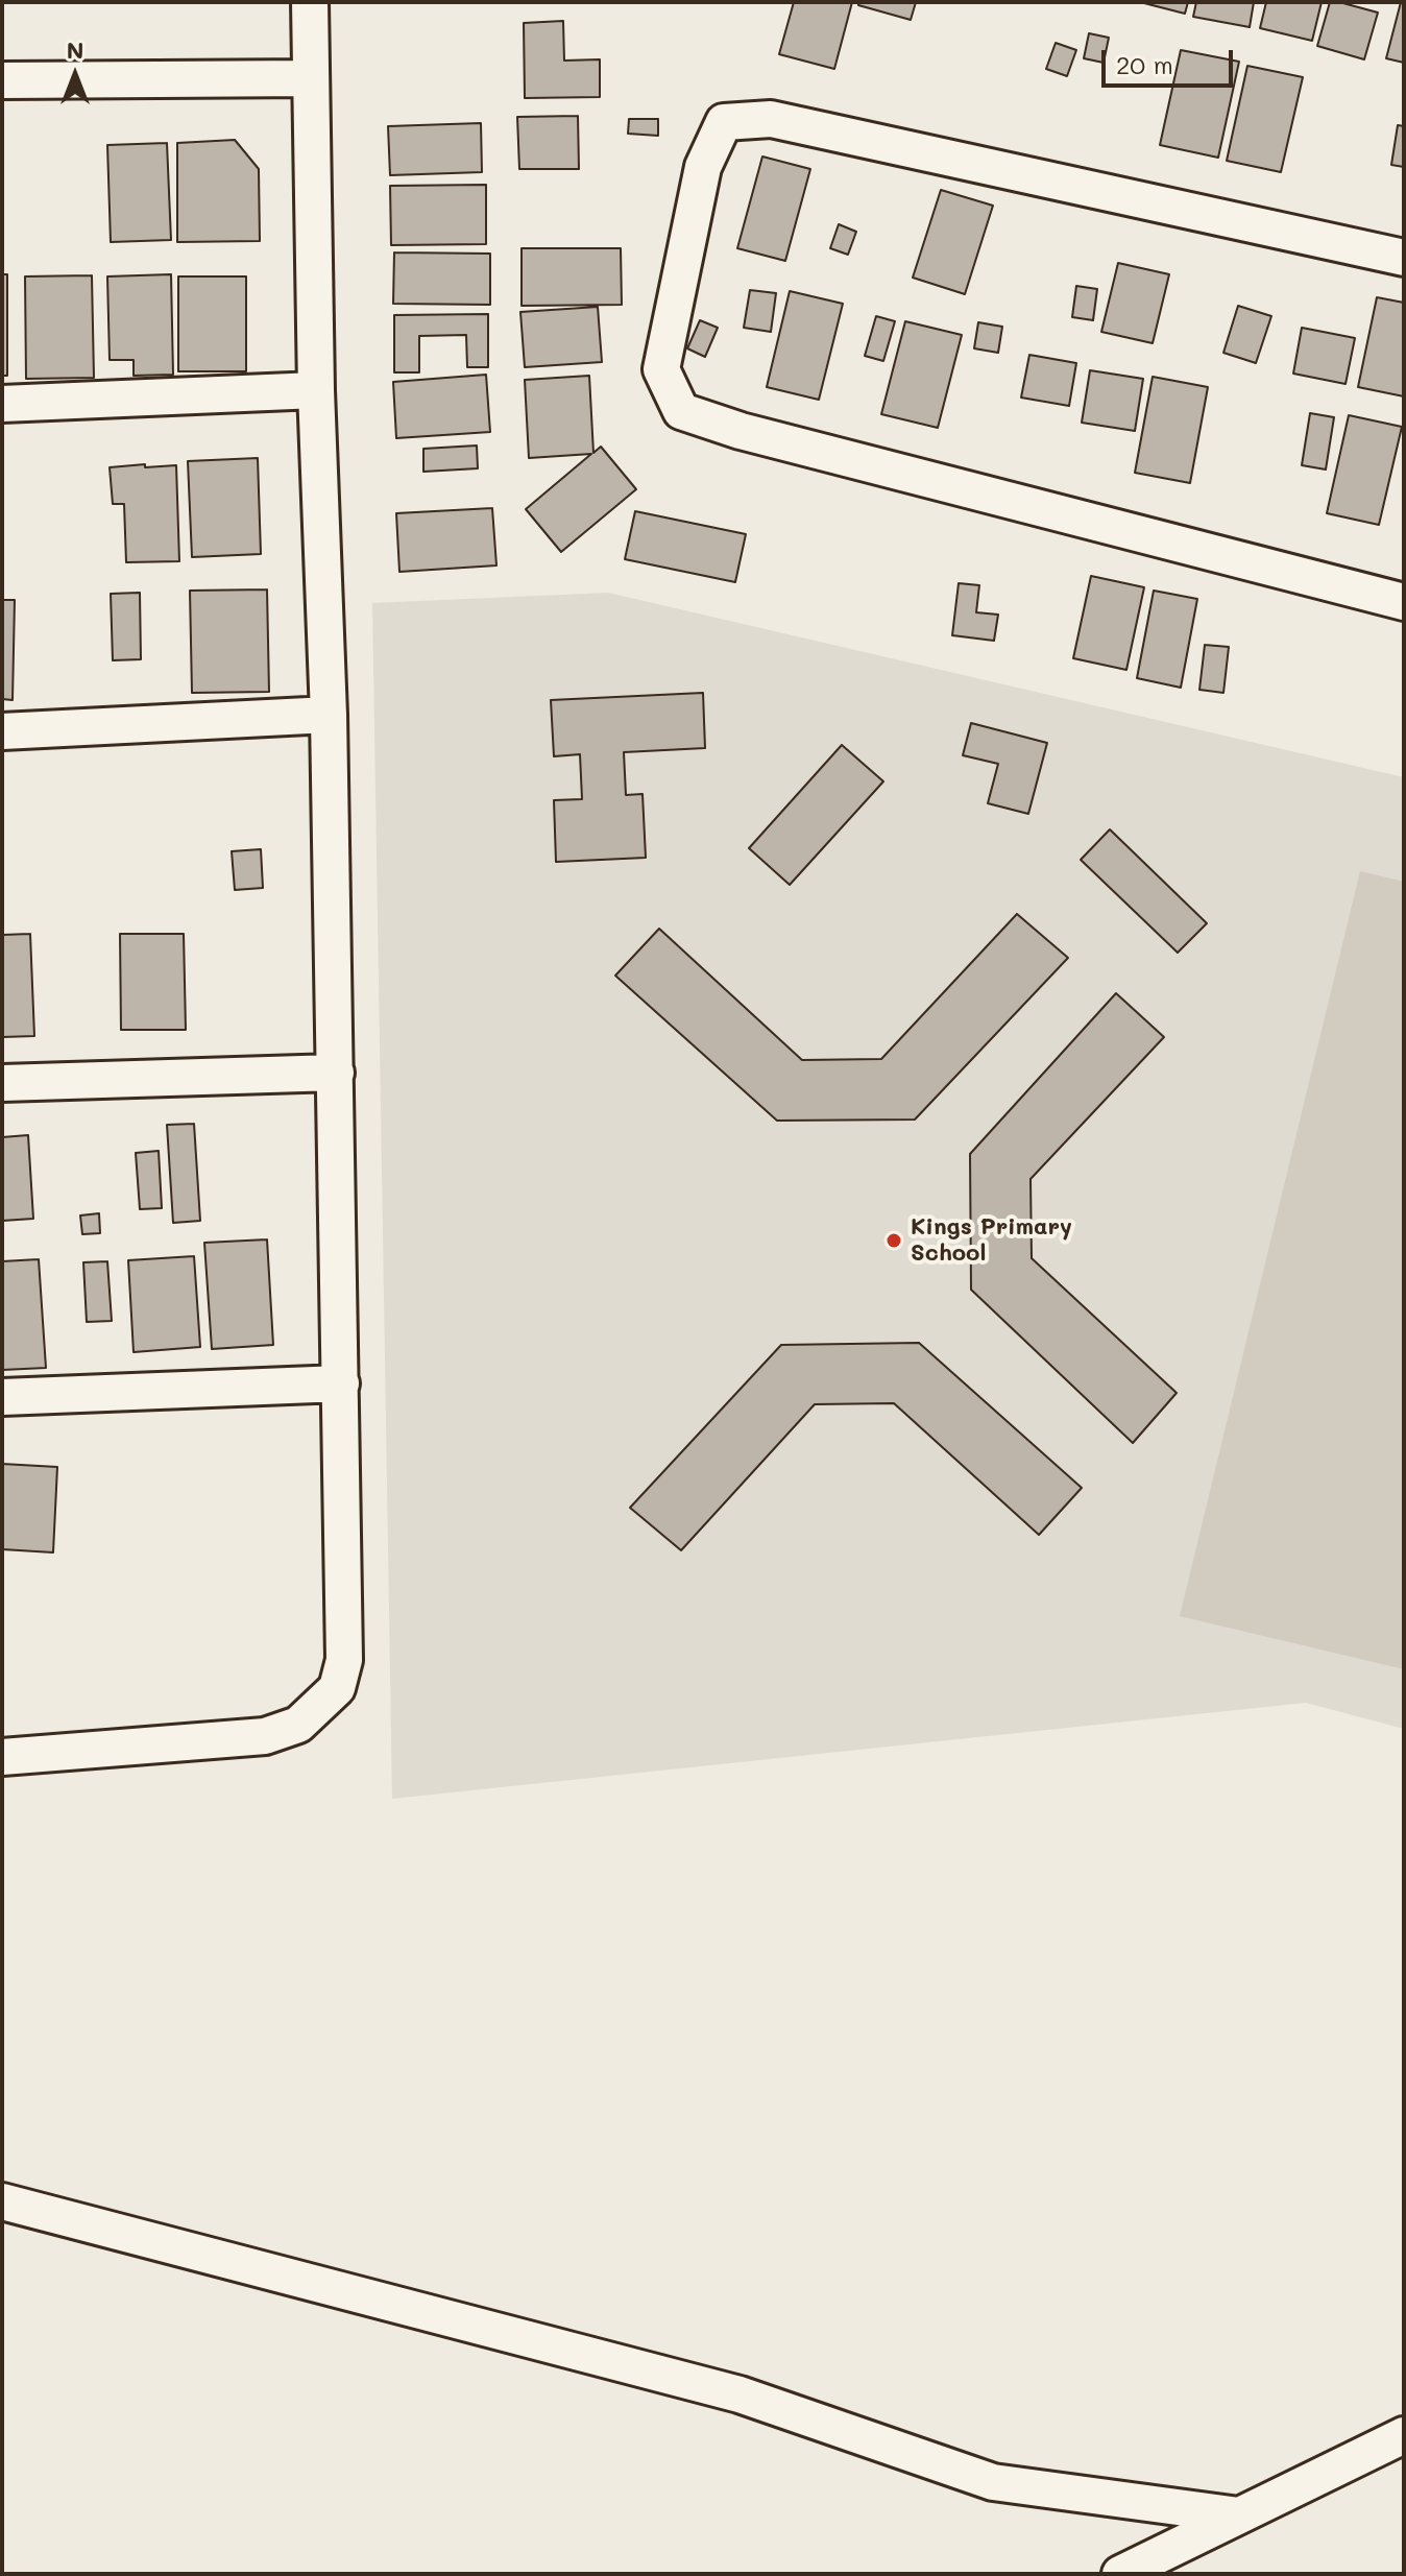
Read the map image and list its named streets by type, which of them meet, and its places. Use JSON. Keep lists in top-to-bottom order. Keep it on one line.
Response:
{"places":["Kings Primary School"],"scale_bar":"20 m","north":"top"}
